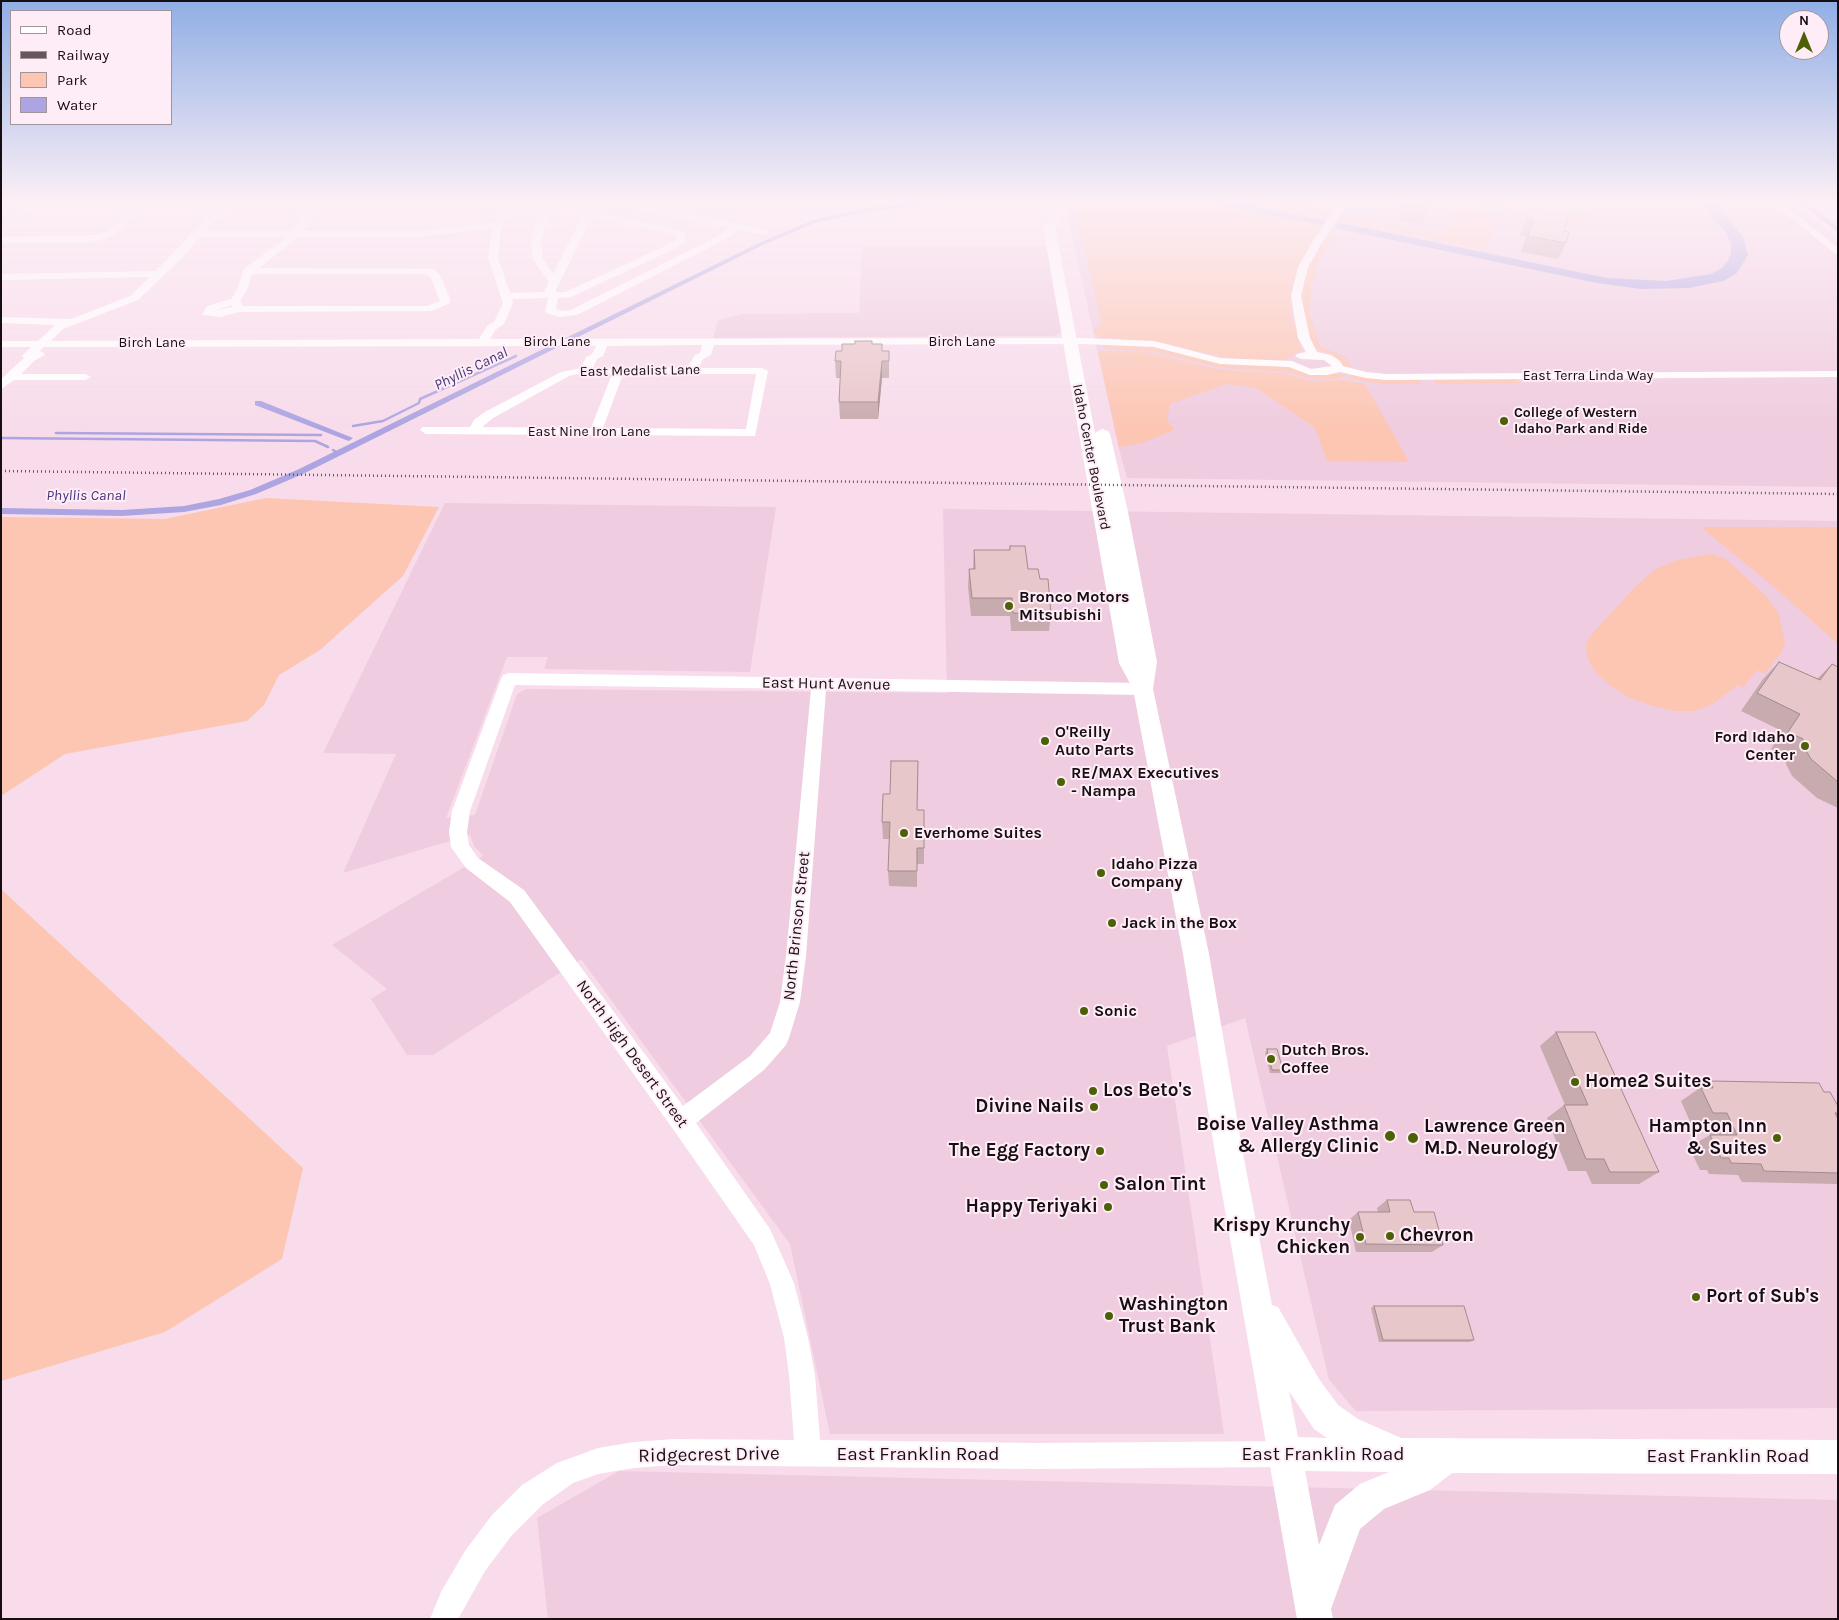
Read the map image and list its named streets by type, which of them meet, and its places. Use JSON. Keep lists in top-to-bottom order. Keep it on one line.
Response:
{"streets":{"main road":["Idaho Center Boulevard","East Franklin Road"],"street":["Birch Lane","East Medalist Lane","East Terra Linda Way","East Nine Iron Lane","East Hunt Avenue","North Brinson Street","North High Desert Street","Ridgecrest Drive"]},"crossings":[["Birch Lane","Idaho Center Boulevard"],["East Medalist Lane","East Nine Iron Lane"],["Idaho Center Boulevard","East Hunt Avenue"],["Idaho Center Boulevard","East Franklin Road"],["East Hunt Avenue","North Brinson Street"],["East Hunt Avenue","North High Desert Street"],["North Brinson Street","North High Desert Street"],["North High Desert Street","Ridgecrest Drive"],["North High Desert Street","East Franklin Road"],["Ridgecrest Drive","East Franklin Road"]],"water":["Phyllis Canal"],"places":["College of Western Idaho Park and Ride","Bronco Motors Mitsubishi","O'Reilly Auto Parts","Ford Idaho Center","RE/MAX Executives - Nampa","Everhome Suites","Idaho Pizza Company","Jack in the Box","Sonic","Dutch Bros. Coffee","Home2 Suites","Los Beto's","Divine Nails","Boise Valley Asthma & Allergy Clinic","Lawrence Green M.D. Neurology","Hampton Inn & Suites","The Egg Factory","Salon Tint","Happy Teriyaki","Chevron","Krispy Krunchy Chicken","Port of Sub's","Washington Trust Bank"],"legend":["Road","Railway","Park","Water"],"north":"top"}
